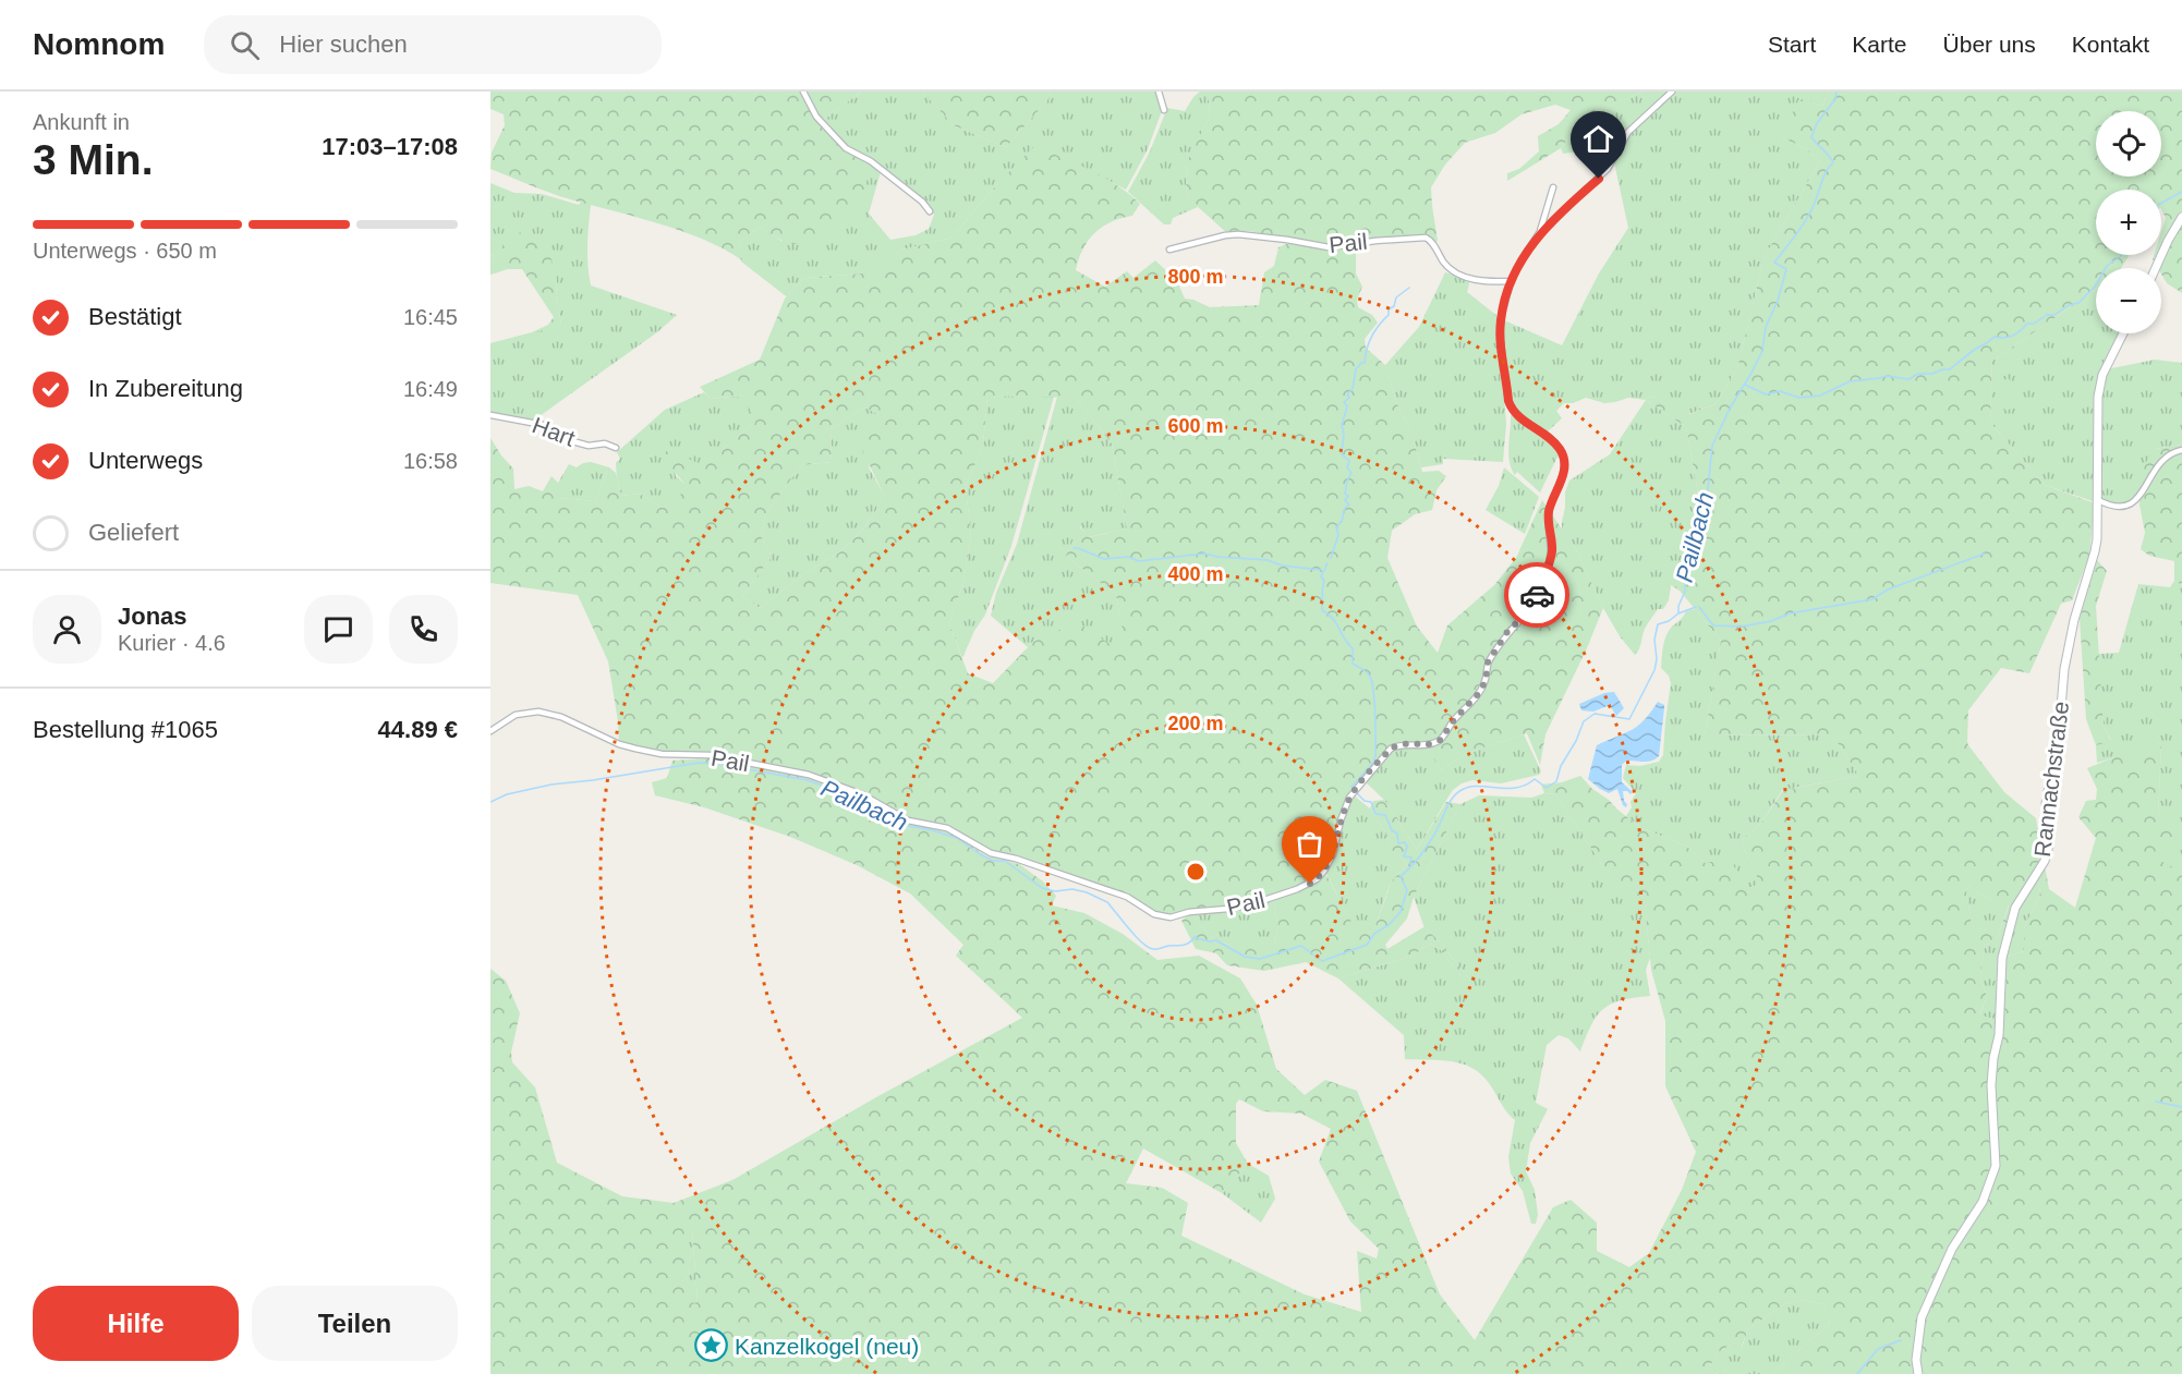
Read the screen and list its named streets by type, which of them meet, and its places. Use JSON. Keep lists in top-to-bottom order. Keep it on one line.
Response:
{"streets":{"street":["Pail","Hart","Rannachstraße"]},"water":["Pailbach"],"places":{"place":["Kanzelkogel (neu)"]},"page":{"header":"Nomnom","search":"Hier suchen","nav":["Start","Karte","Über uns","Kontakt"],"heading":["3 Min.","Ankunft in","17:03–17:08"],"panel":["Jonas","Kurier · 4.6","Bestellung #1065","44.89 €"],"map_buttons":["+","−"],"bar":"Unterwegs · 650 m","list":[["Bestätigt","16:45"],["In Zubereitung","16:49"],["Unterwegs","16:58"],"Geliefert"],"buttons":["Hilfe","Teilen"]},"rings":["800 m","600 m","400 m","200 m"]}
